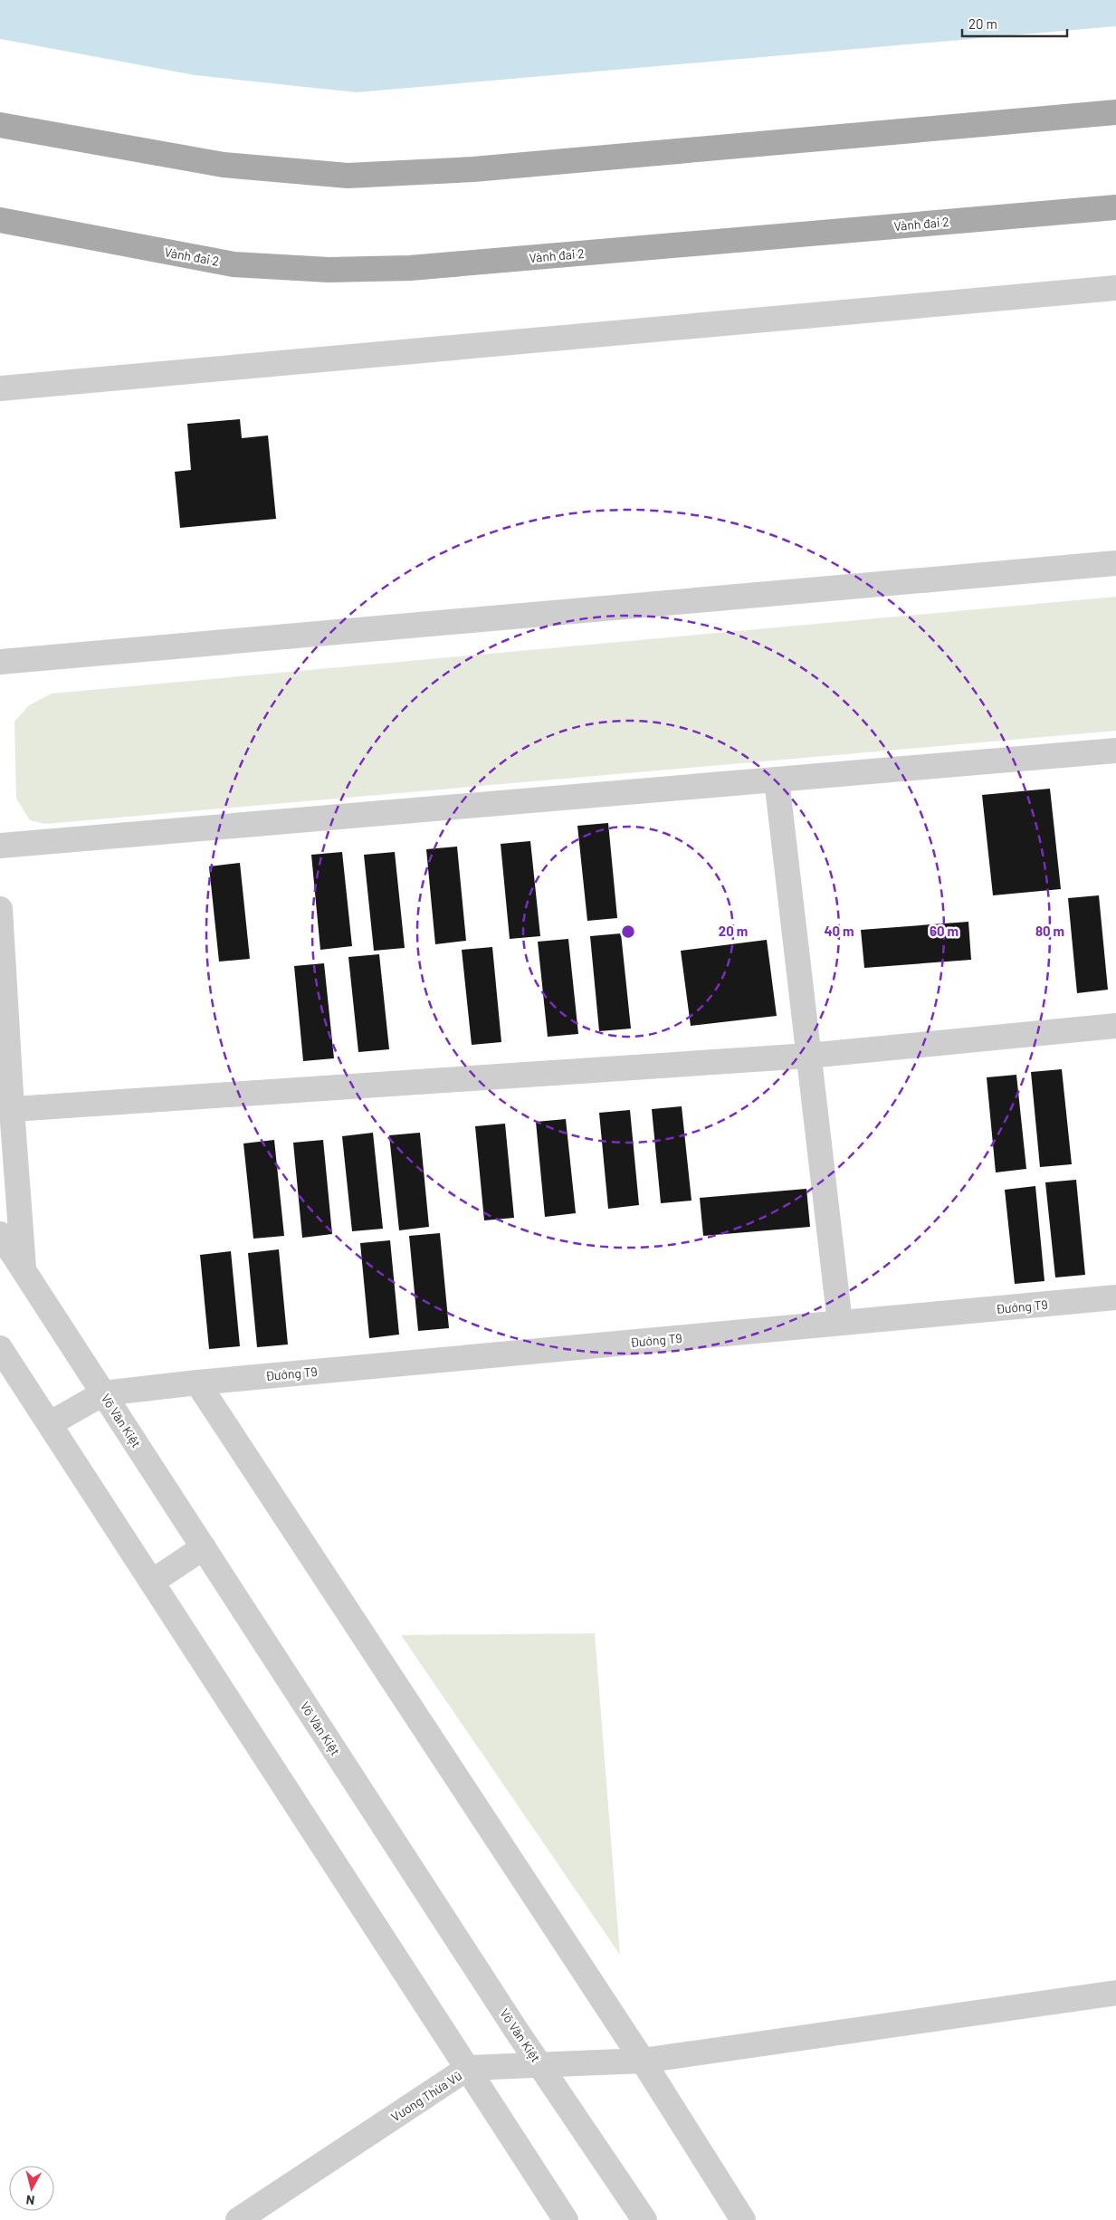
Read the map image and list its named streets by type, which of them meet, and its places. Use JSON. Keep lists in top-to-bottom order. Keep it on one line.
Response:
{"streets":{"main road":["Vành đai 2"],"street":["Đướng T9","Võ Văn Kiệt","Vương Thừa Vũ"]},"crossings":[["Đướng T9","Võ Văn Kiệt"],["Võ Văn Kiệt","Vương Thừa Vũ"]],"scale_bar":"20 m","north":"bottom","rings":["20 m","40 m","60 m","80 m"]}
